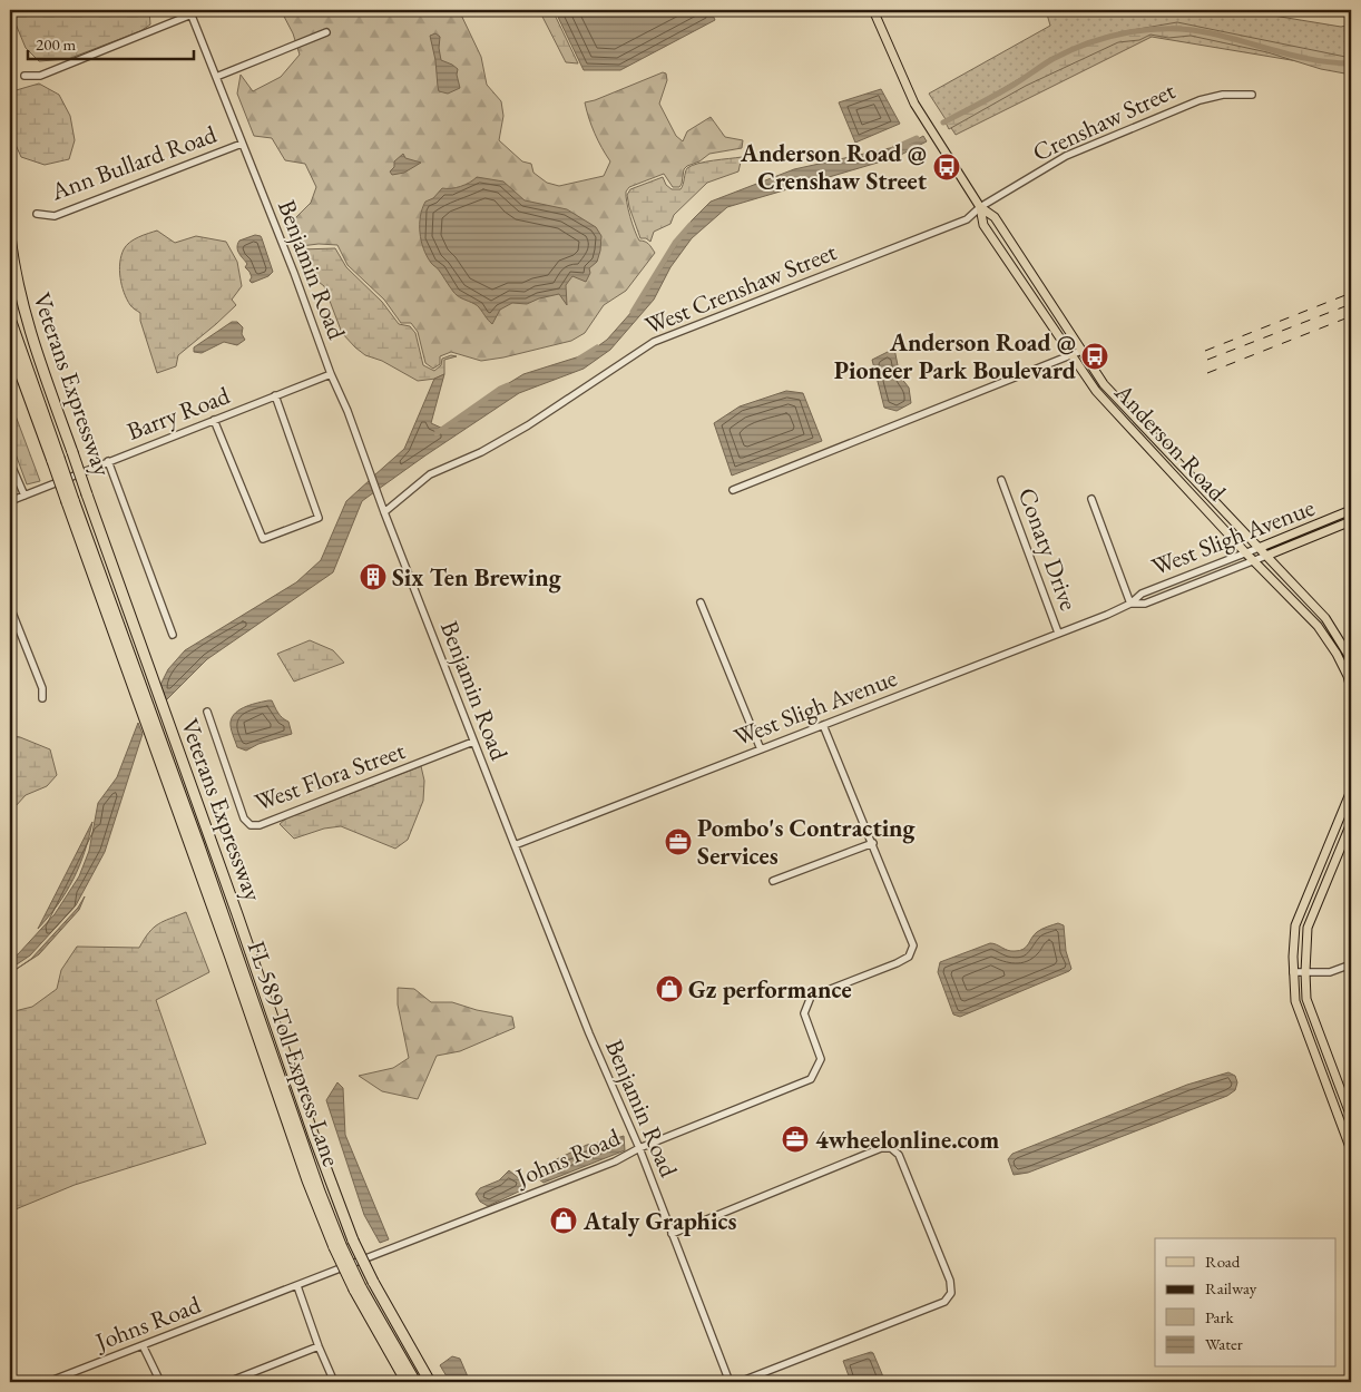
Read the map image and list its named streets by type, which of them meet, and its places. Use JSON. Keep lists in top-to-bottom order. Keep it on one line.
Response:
{"streets":{"highway":["Veterans Expressway"],"main road":["Anderson Road","West Sligh Avenue"],"street":["Crenshaw Street","Ann Bullard Road","Benjamin Road","West Crenshaw Street","Barry Road","Conaty Drive","West Flora Street","Johns Road"]},"crossings":[["Crenshaw Street","West Crenshaw Street"],["Crenshaw Street","Anderson Road"],["Ann Bullard Road","Benjamin Road"],["Benjamin Road","West Crenshaw Street"],["Benjamin Road","Barry Road"],["Benjamin Road","West Sligh Avenue"],["Benjamin Road","West Flora Street"],["Benjamin Road","Johns Road"],["West Crenshaw Street","Anderson Road"],["Anderson Road","West Sligh Avenue"],["West Sligh Avenue","Conaty Drive"],["West Sligh Avenue","Johns Road"]],"places":{"bus stop":["Anderson Road @ Crenshaw Street","Anderson Road @ Pioneer Park Boulevard"],"building":["Six Ten Brewing"],"office":["Pombo's Contracting Services","4wheelonline.com"],"shop":["Gz performance","Ataly Graphics"]},"legend":["Road","Railway","Park","Water"],"scale_bar":"200 m"}
